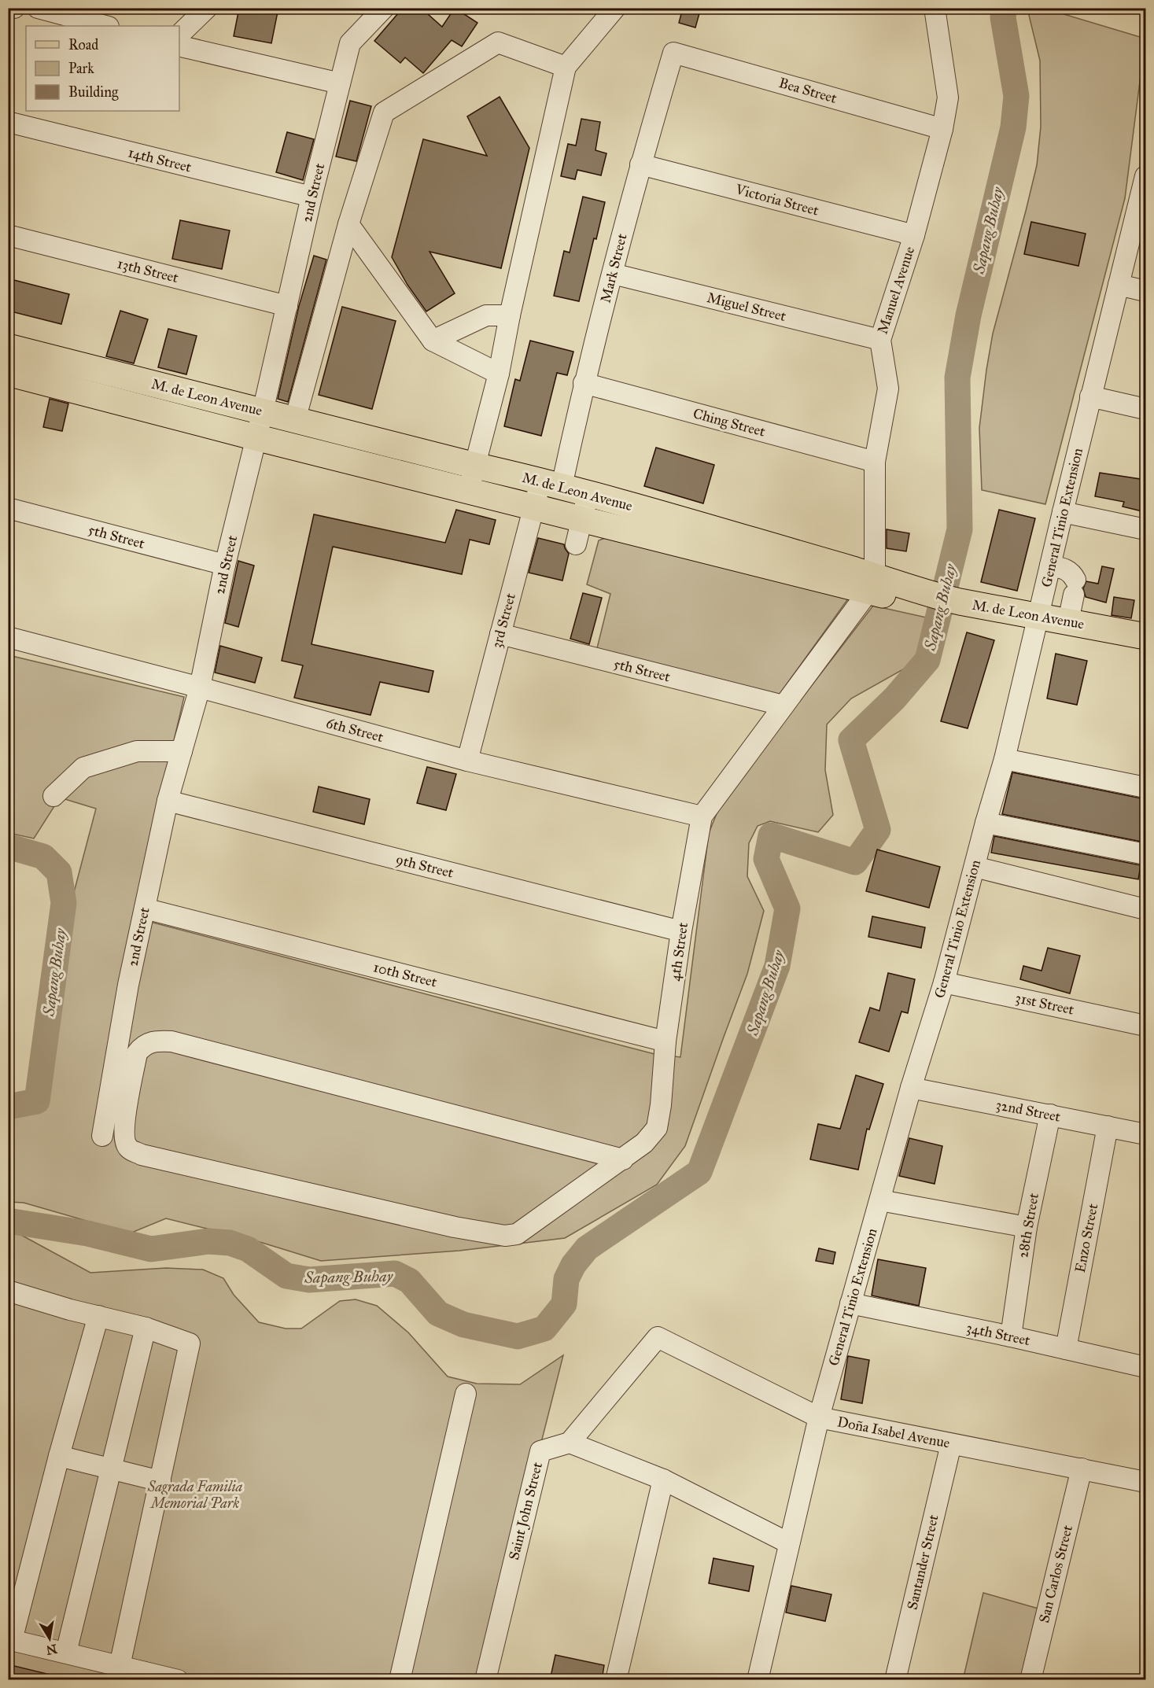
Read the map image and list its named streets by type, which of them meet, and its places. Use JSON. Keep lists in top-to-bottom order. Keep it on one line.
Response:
{"streets":{"main road":["M. de Leon Avenue"],"street":["Bea Street","14th Street","2nd Street","Victoria Street","Mark Street","13th Street","Manuel Avenue","Miguel Street","Ching Street","General Tinio Extension","5th Street","3rd Street","6th Street","9th Street","4th Street","10th Street","31st Street","32nd Street","28th Street","Enzo Street","34th Street","Doña Isabel Avenue","Saint John Street","Santander Street","San Carlos Street"]},"crossings":[["Bea Street","Mark Street"],["Bea Street","Manuel Avenue"],["14th Street","2nd Street"],["2nd Street","13th Street"],["2nd Street","M. de Leon Avenue"],["2nd Street","5th Street"],["2nd Street","6th Street"],["2nd Street","9th Street"],["2nd Street","10th Street"],["Victoria Street","Mark Street"],["Victoria Street","Manuel Avenue"],["Mark Street","Miguel Street"],["Mark Street","M. de Leon Avenue"],["Mark Street","Ching Street"],["Mark Street","3rd Street"],["Manuel Avenue","Miguel Street"],["Manuel Avenue","M. de Leon Avenue"],["Manuel Avenue","Ching Street"],["Manuel Avenue","4th Street"],["M. de Leon Avenue","General Tinio Extension"],["M. de Leon Avenue","3rd Street"],["M. de Leon Avenue","4th Street"],["General Tinio Extension","31st Street"],["General Tinio Extension","32nd Street"],["General Tinio Extension","34th Street"],["General Tinio Extension","Doña Isabel Avenue"],["5th Street","3rd Street"],["5th Street","4th Street"],["3rd Street","6th Street"],["6th Street","4th Street"],["9th Street","4th Street"],["4th Street","10th Street"],["32nd Street","28th Street"],["32nd Street","Enzo Street"],["28th Street","34th Street"],["Enzo Street","34th Street"],["Doña Isabel Avenue","Saint John Street"],["Doña Isabel Avenue","Santander Street"],["Doña Isabel Avenue","San Carlos Street"]],"water":["Sapang Buhay"],"parks":["Sagrada Familia Memorial Park"],"legend":["Road","Park","Building"],"north":"bottom"}
